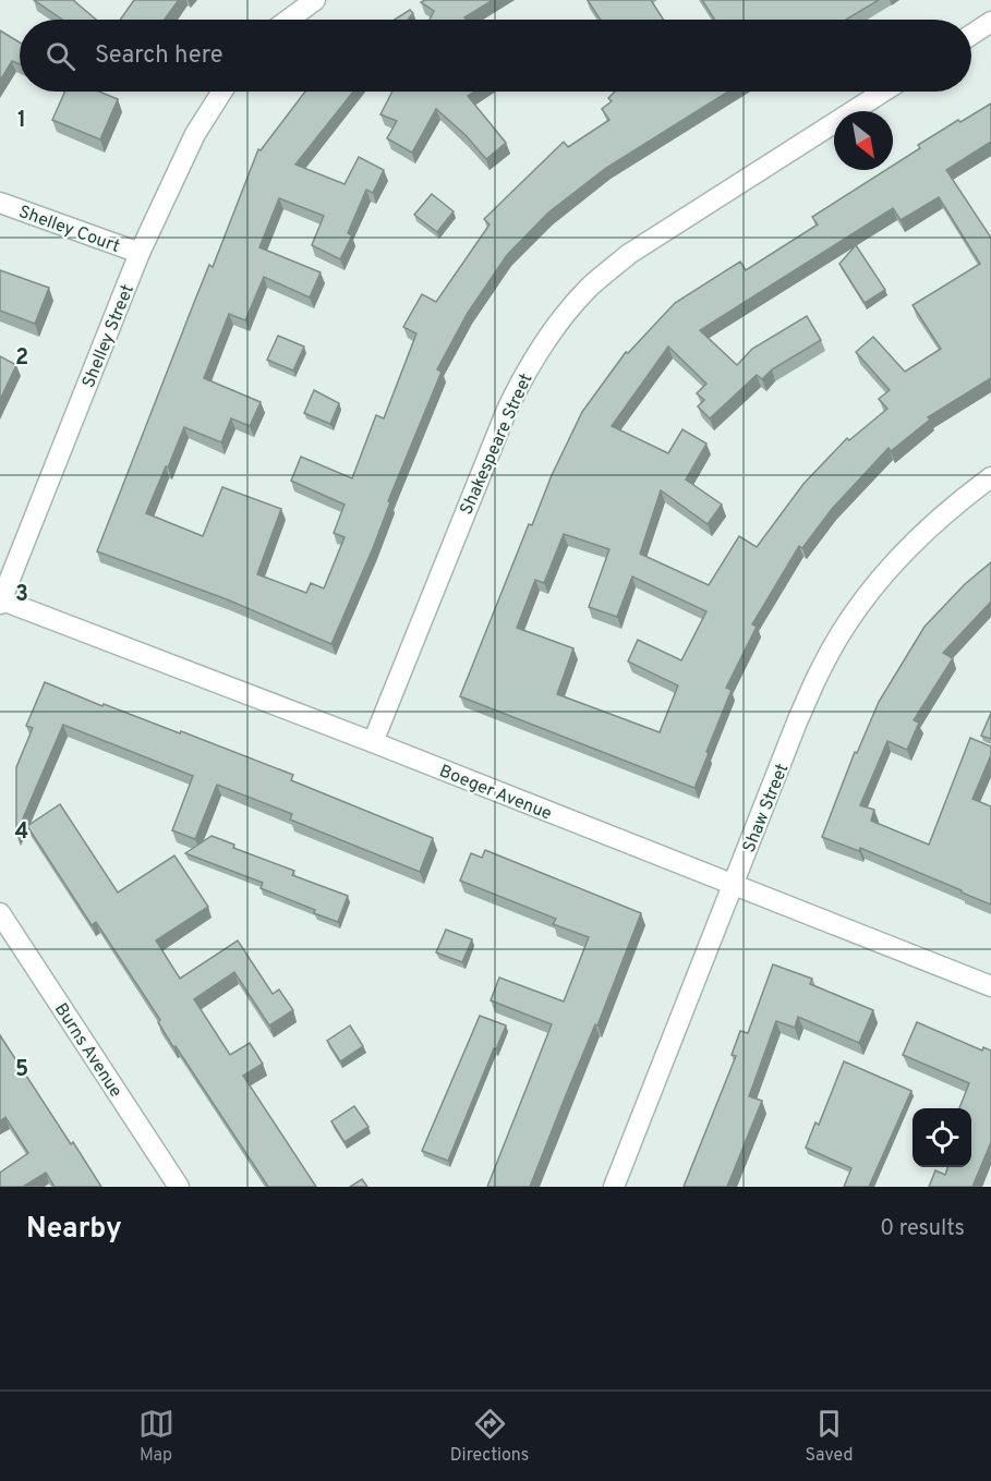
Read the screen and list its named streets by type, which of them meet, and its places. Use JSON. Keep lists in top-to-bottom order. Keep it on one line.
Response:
{"streets":{"street":["Shelley Court","Shelley Street","Shakespeare Street","Boeger Avenue","Shaw Street","Burns Avenue"]},"crossings":[["Shelley Court","Shelley Street"],["Shelley Street","Boeger Avenue"],["Shakespeare Street","Boeger Avenue"],["Boeger Avenue","Shaw Street"]],"north":"bottom right","page":{"search":"Search here","heading":["Nearby","0 results"],"nav":["Map","Directions","Saved"]},"grid":{"rows":["1","2","3","4","5"]}}
